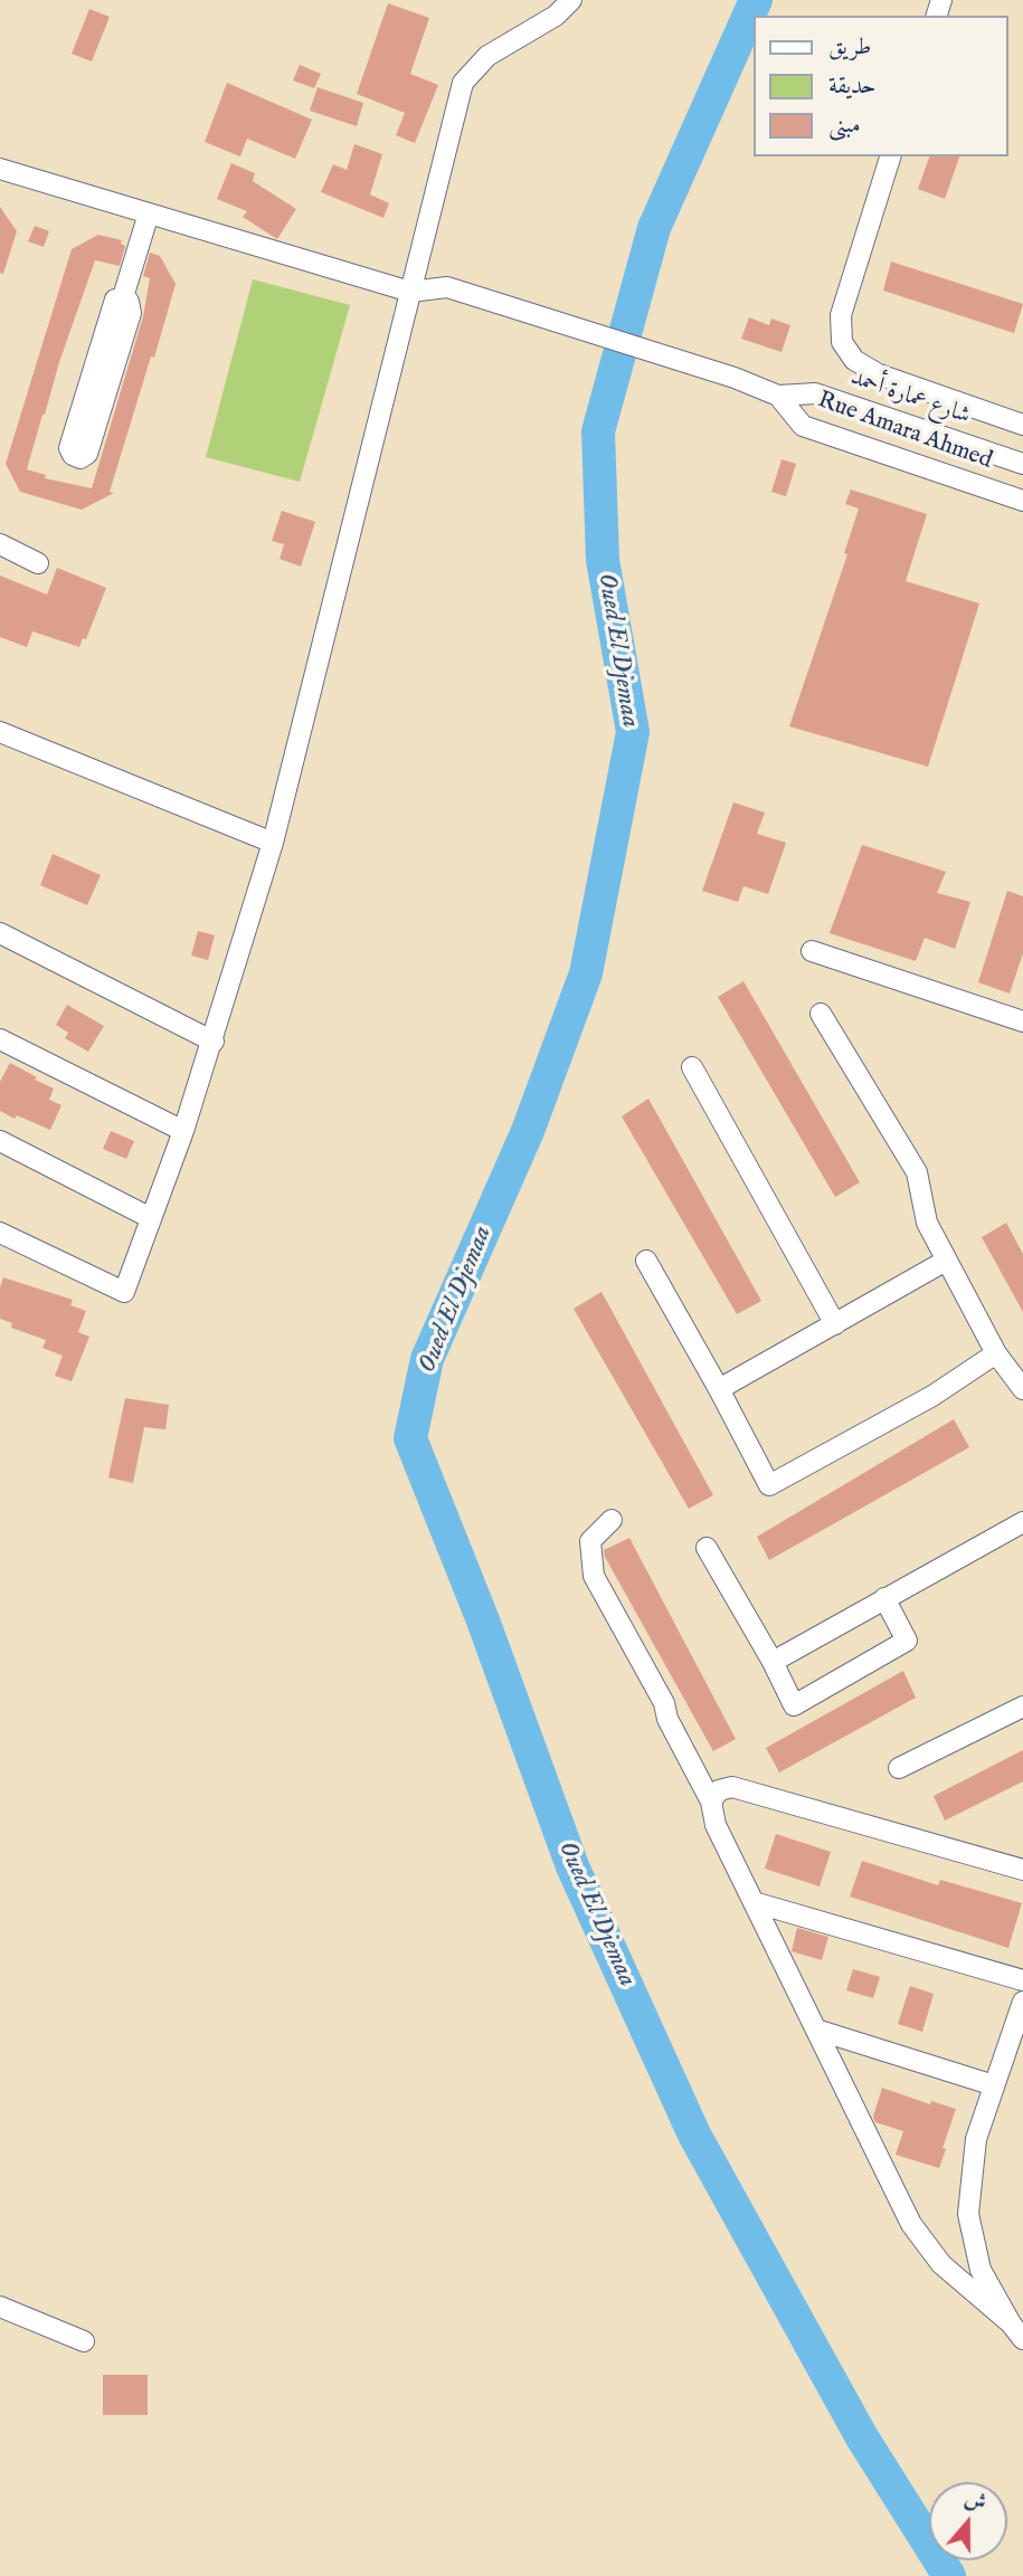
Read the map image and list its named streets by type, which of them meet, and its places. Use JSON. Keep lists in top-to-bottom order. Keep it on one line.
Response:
{"streets":{"street":["شارع عمارة أحمد","Rue Amara Ahmed"]},"crossings":[["شارع عمارة أحمد","Rue Amara Ahmed"]],"water":["Oued El Djemaa"],"legend":["طريق","حديقة","مبنى"],"north":"top"}
